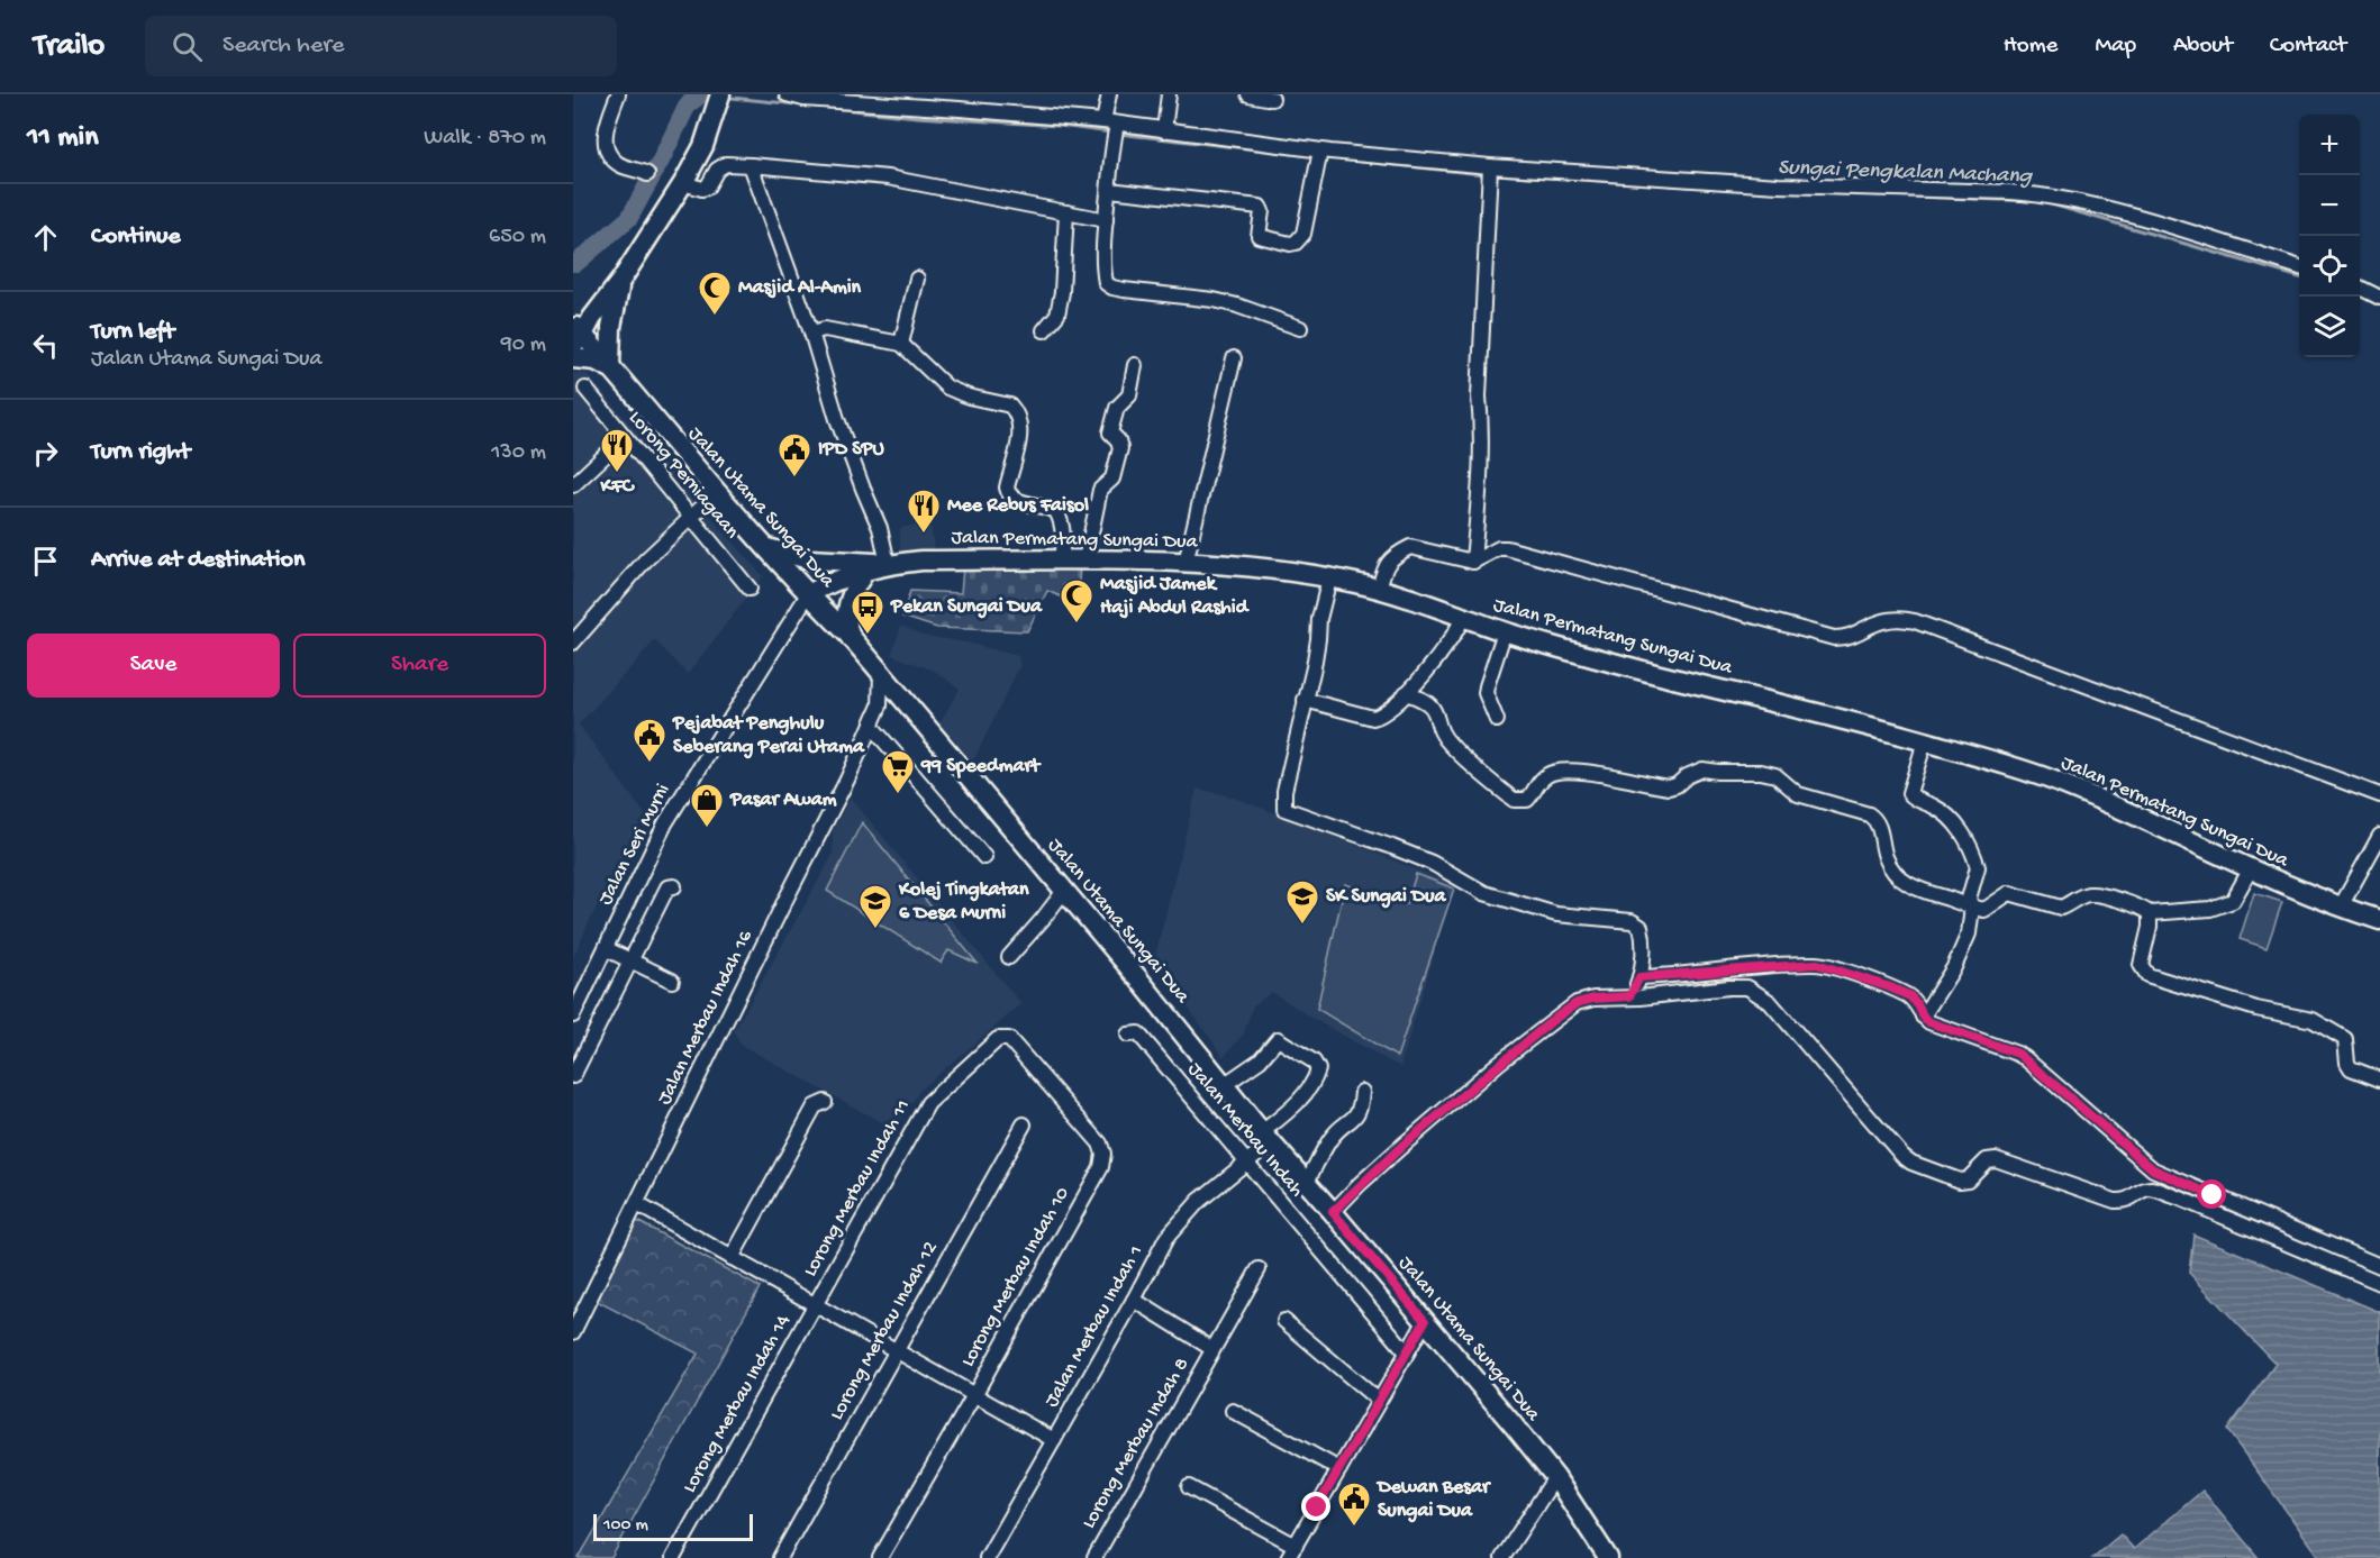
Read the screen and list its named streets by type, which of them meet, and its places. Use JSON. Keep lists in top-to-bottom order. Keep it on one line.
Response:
{"streets":{"main road":["Jalan Utama Sungai Dua","Jalan Permatang Sungai Dua"],"street":["Lorong Perniagaan","Jalan Seri Murni","Jalan Merbau Indah 16","Jalan Merbau Indah","Lorong Merbau Indah 11","Lorong Merbau Indah 10","Jalan Merbau Indah 1","Lorong Merbau Indah 12","Lorong Merbau Indah 14","Lorong Merbau Indah 8"]},"crossings":[["Jalan Utama Sungai Dua","Jalan Permatang Sungai Dua"],["Jalan Utama Sungai Dua","Jalan Seri Murni"],["Jalan Utama Sungai Dua","Jalan Merbau Indah 16"],["Jalan Utama Sungai Dua","Jalan Merbau Indah 1"],["Jalan Permatang Sungai Dua","Jalan Seri Murni"],["Jalan Merbau Indah","Jalan Merbau Indah 1"],["Lorong Merbau Indah 11","Lorong Merbau Indah 10"],["Lorong Merbau Indah 11","Lorong Merbau Indah 14"],["Jalan Merbau Indah 1","Lorong Merbau Indah 8"]],"water":["Sungai Pengkalan Machang"],"places":{"mosque":["Masjid Al-Amin","Masjid Jamek Haji Abdul Rashid"],"restaurant":["KFC","Mee Rebus Faisol"],"public building":["IPD SPU","Pejabat Penghulu Seberang Perai Utama","Dewan Besar Sungai Dua"],"bus stop":["Pekan Sungai Dua"],"supermarket":["99 Speedmart"],"shop":["Pasar Awam"],"school or university":["SK Sungai Dua","Kolej Tingkatan 6 Desa Murni"]},"scale_bar":"100 m","page":{"header":"Trailo","search":"Search here","nav":["Home","Map","About","Contact"],"heading":["11 min","Walk · 870 m"],"map_buttons":["+","−"],"list":[["Continue","650 m"],["Turn left","Jalan Utama Sungai Dua","90 m"],["Turn right","130 m"],"Arrive at destination"],"buttons":["Save","Share"],"scale":"100 m"}}
